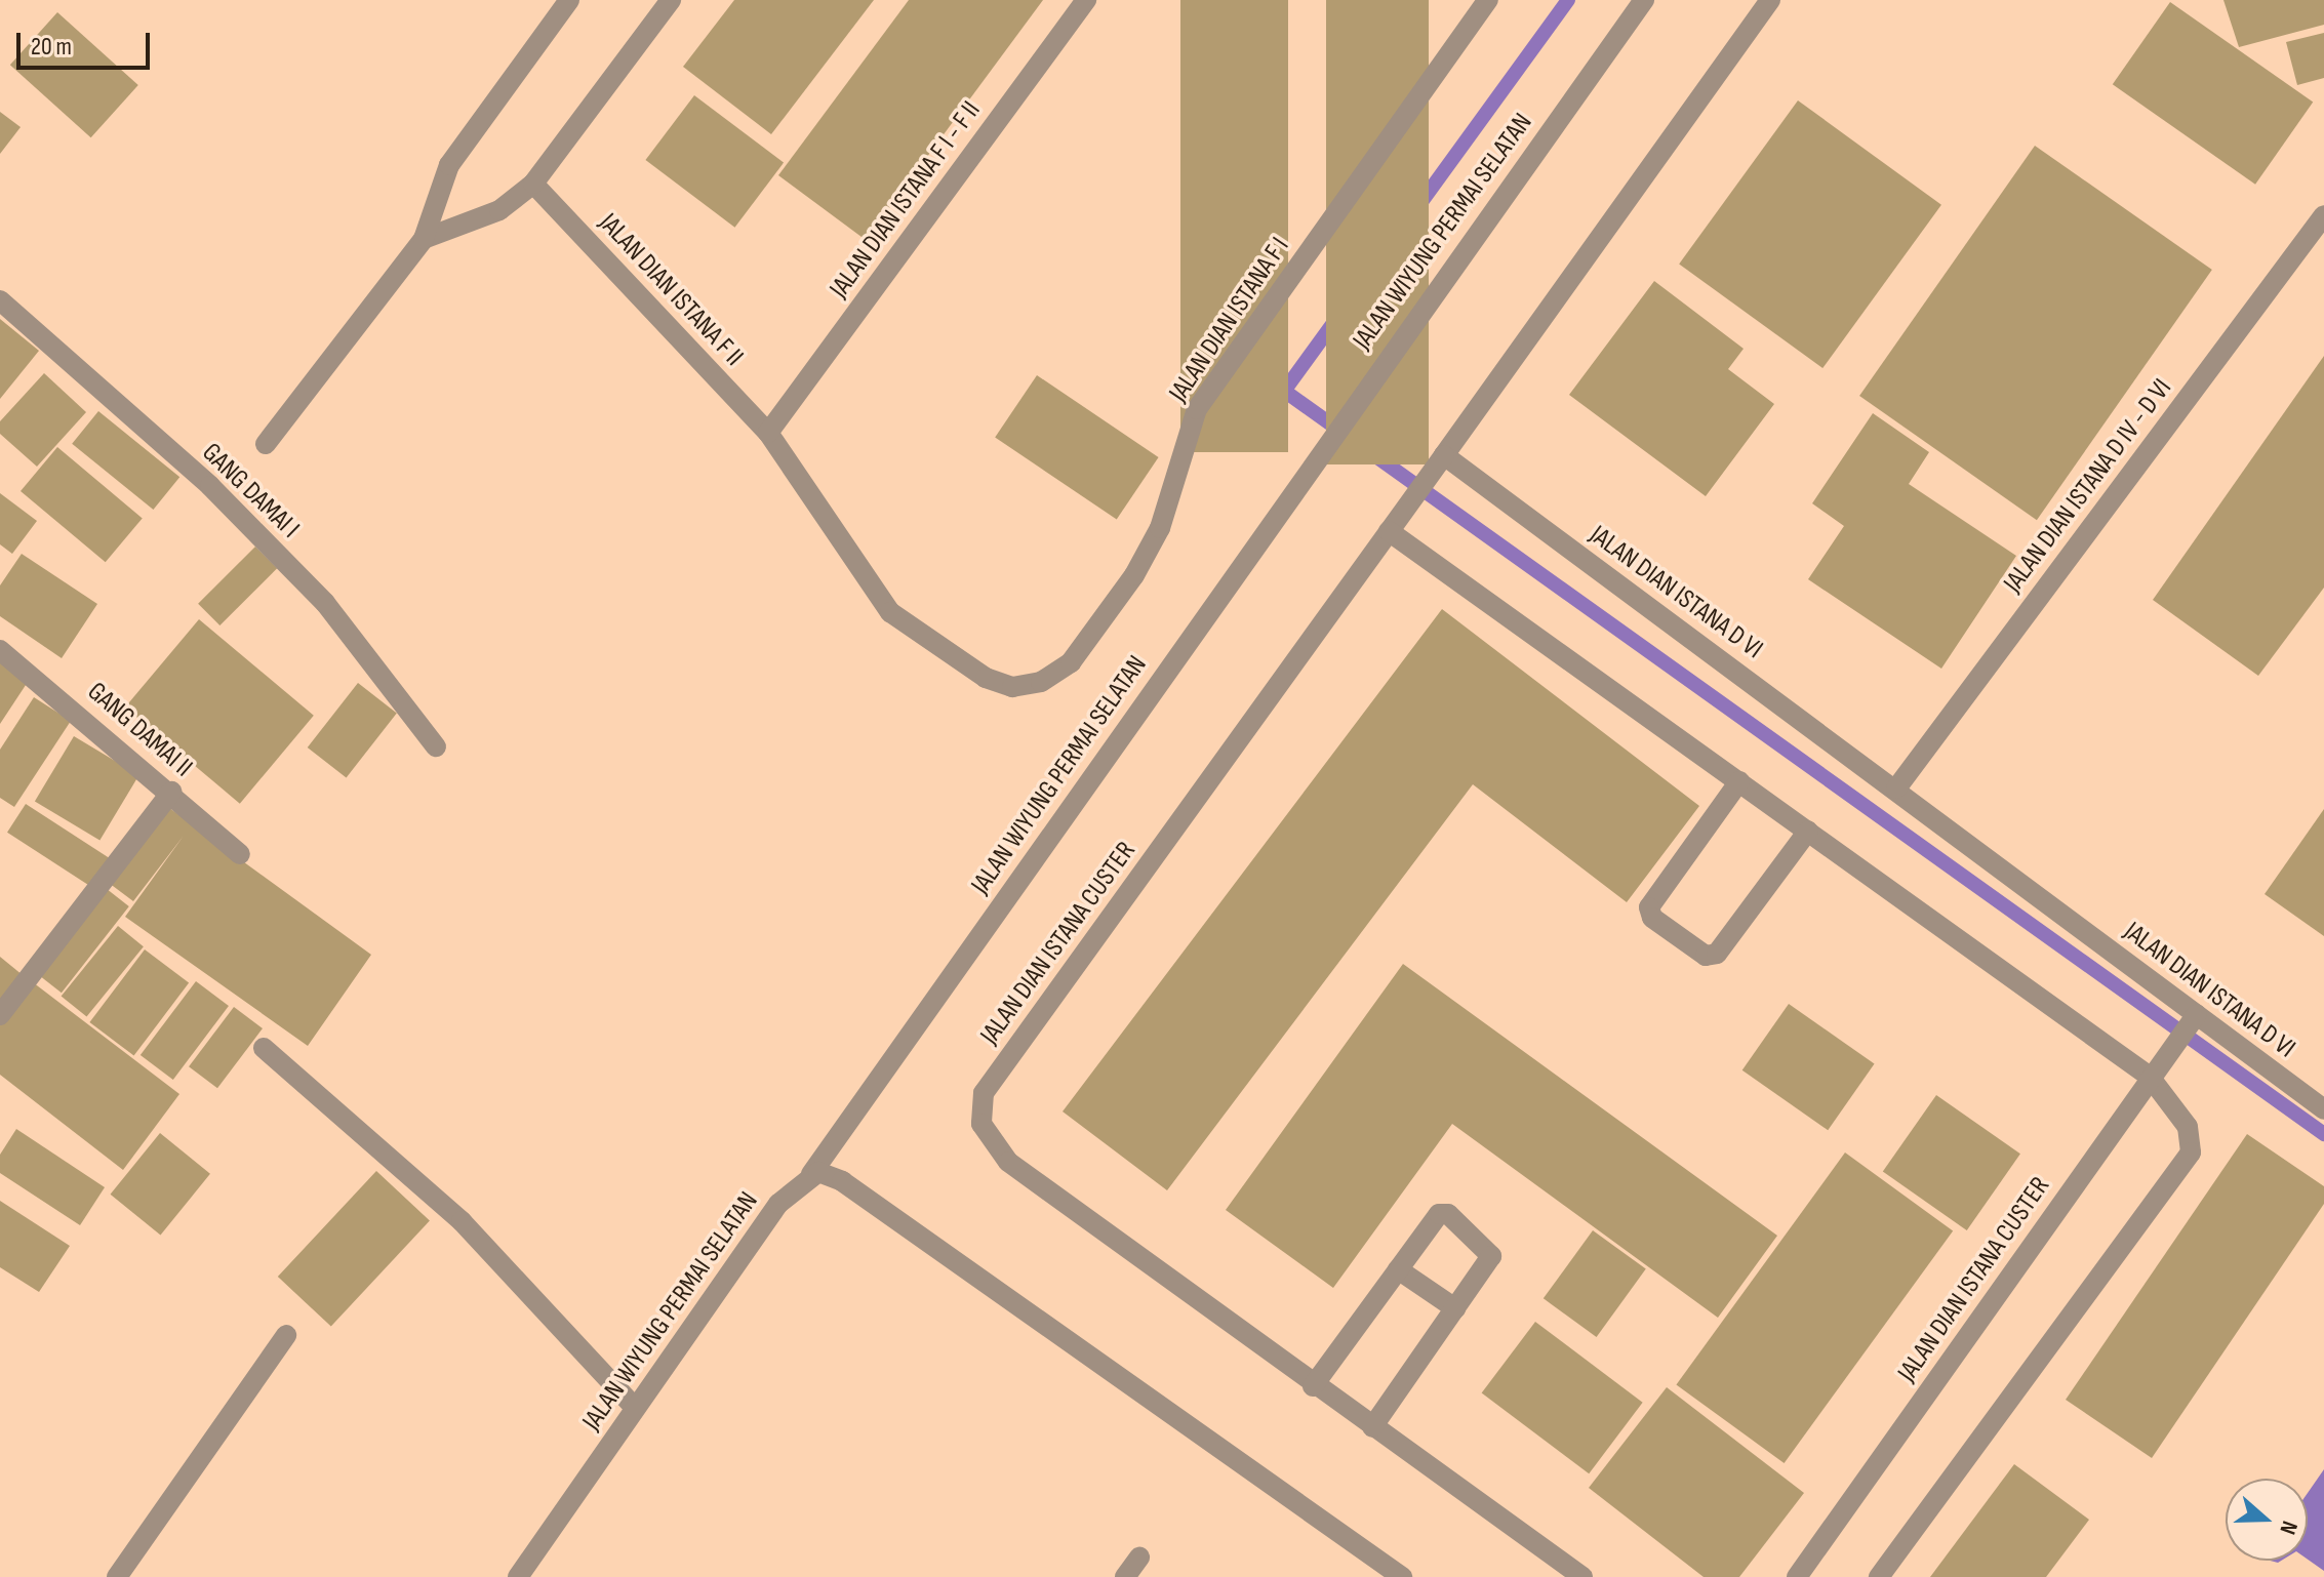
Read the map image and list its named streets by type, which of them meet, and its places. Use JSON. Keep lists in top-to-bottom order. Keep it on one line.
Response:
{"streets":{"street":["JALAN DIAN ISTANA F I - F II","JALAN WIYUNG PERMAI SELATAN","JALAN DIAN ISTANA F II","JALAN DIAN ISTANA F I","JALAN DIAN ISTANA D IV - D VI","GANG DAMAI I","JALAN DIAN ISTANA D VI","GANG DAMAI II","JALAN DIAN ISTANA CUSTER"]},"crossings":[["JALAN DIAN ISTANA F I - F II","JALAN DIAN ISTANA F II"],["JALAN DIAN ISTANA F I - F II","JALAN DIAN ISTANA F I"],["JALAN DIAN ISTANA F II","JALAN DIAN ISTANA F I"],["JALAN DIAN ISTANA D IV - D VI","JALAN DIAN ISTANA D VI"],["JALAN DIAN ISTANA D VI","JALAN DIAN ISTANA CUSTER"]],"scale_bar":"20 m","north":"right"}
